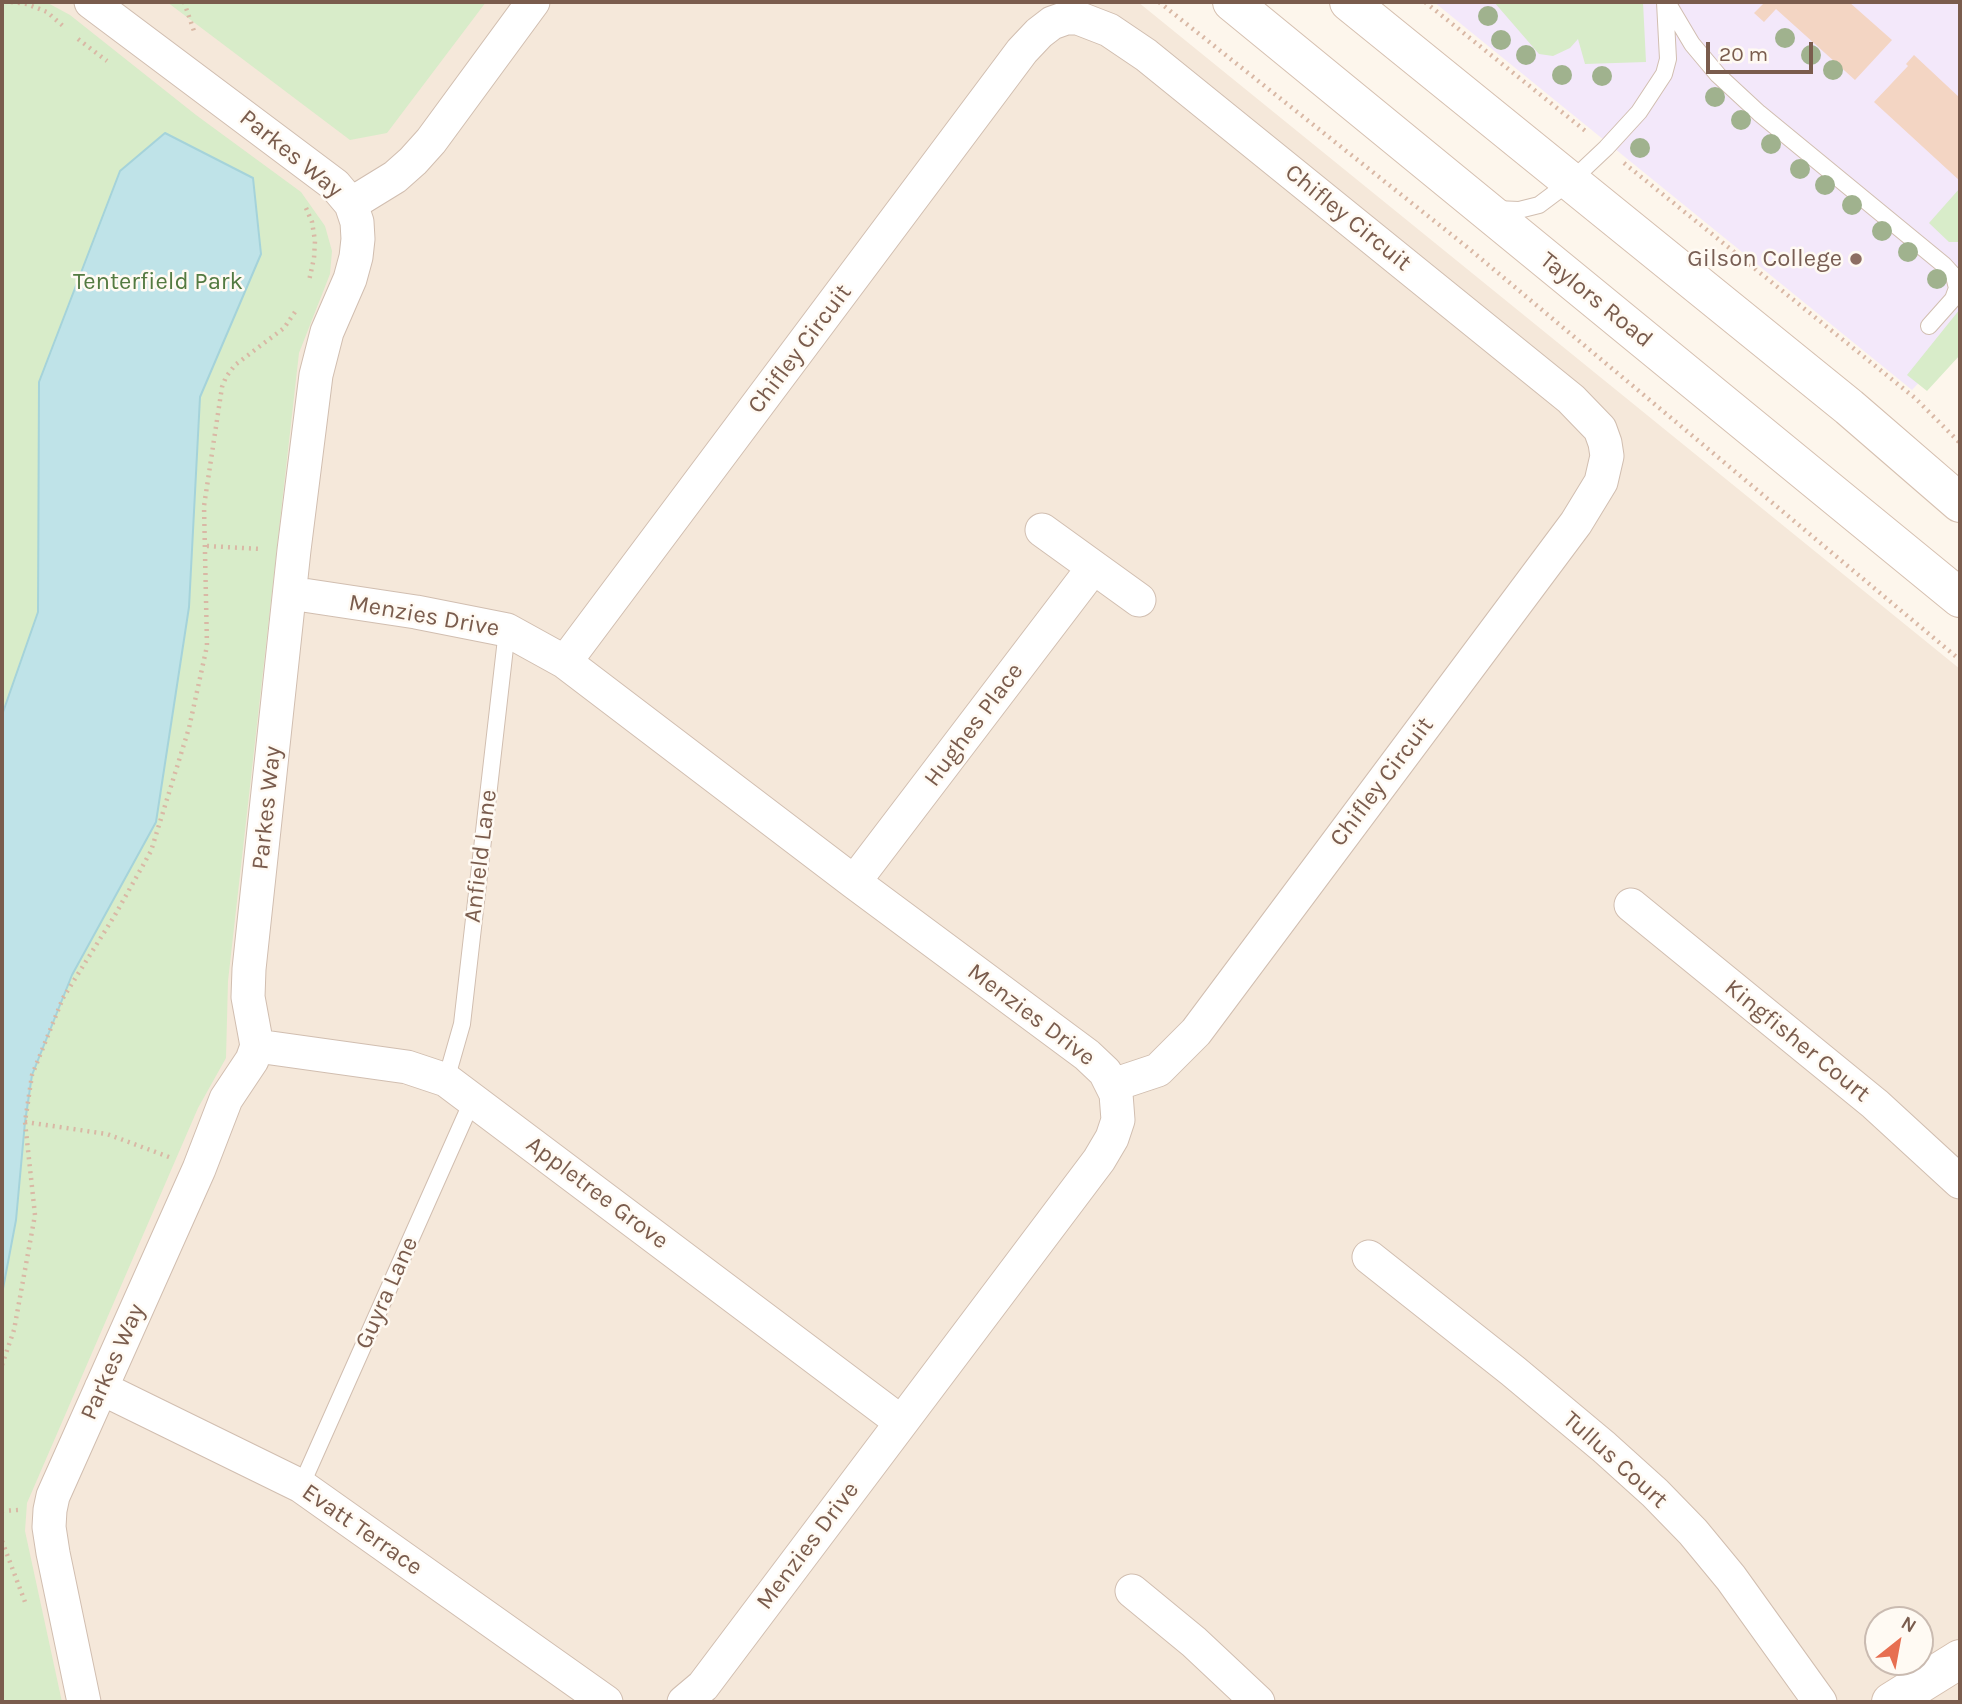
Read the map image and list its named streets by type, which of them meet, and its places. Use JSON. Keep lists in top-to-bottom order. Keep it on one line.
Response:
{"streets":{"main road":["Taylors Road"],"street":["Parkes Way","Chifley Circuit","Menzies Drive","Hughes Place","Kingfisher Court","Appletree Grove","Tullus Court","Evatt Terrace"],"lane":["Anfield Lane","Guyra Lane"]},"crossings":[["Parkes Way","Menzies Drive"],["Parkes Way","Appletree Grove"],["Parkes Way","Evatt Terrace"],["Chifley Circuit","Menzies Drive"],["Menzies Drive","Hughes Place"],["Menzies Drive","Anfield Lane"],["Menzies Drive","Appletree Grove"],["Anfield Lane","Appletree Grove"],["Appletree Grove","Guyra Lane"],["Guyra Lane","Evatt Terrace"]],"parks":["Tenterfield Park"],"places":["Gilson College"],"scale_bar":"20 m","north":"top right"}
